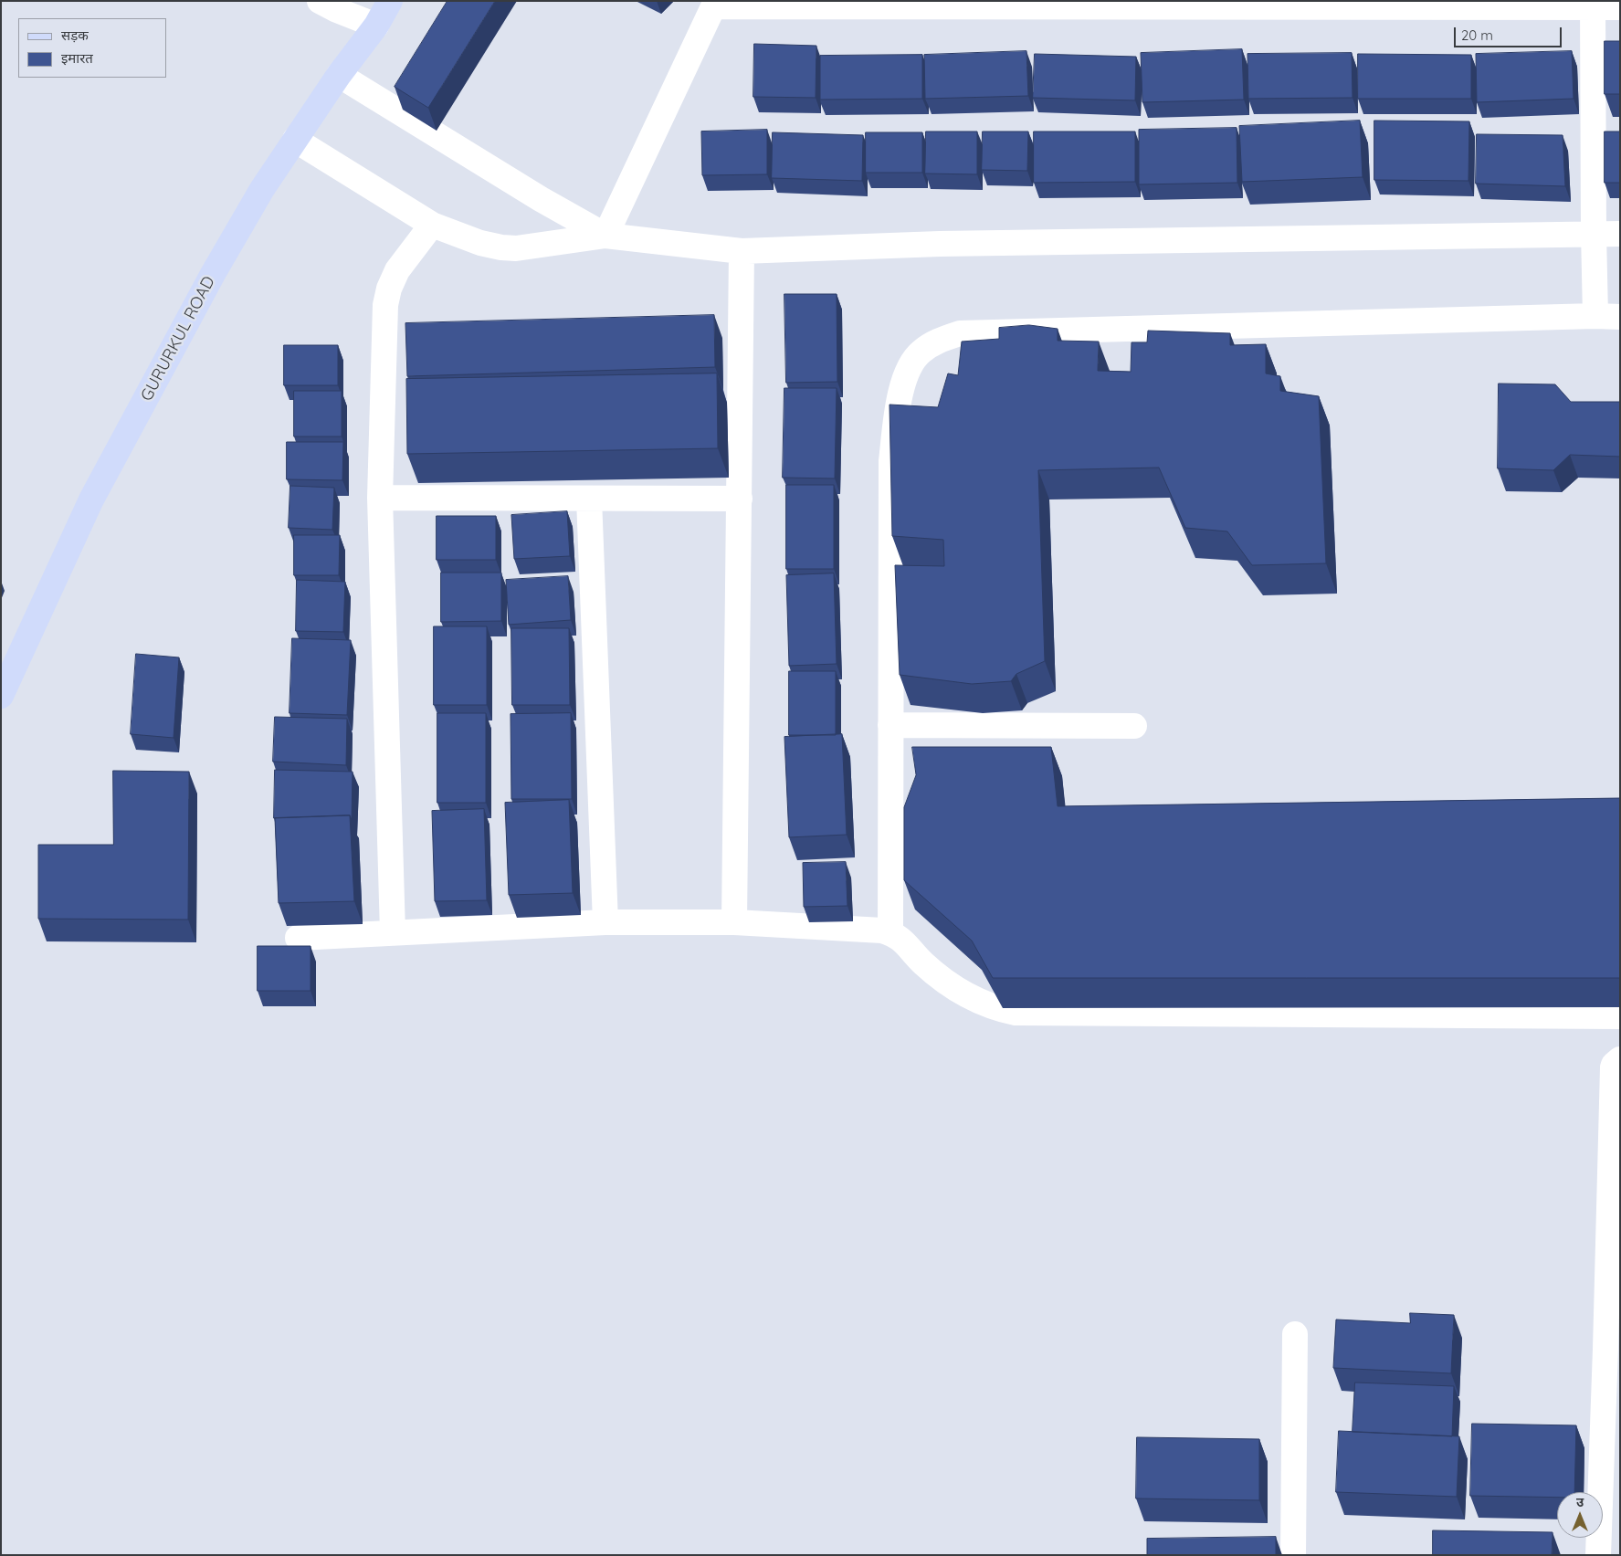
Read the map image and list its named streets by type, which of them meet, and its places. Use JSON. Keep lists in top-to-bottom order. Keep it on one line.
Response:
{"streets":{"street":["GURURKUL ROAD"]},"legend":["सड़क","इमारत"],"scale_bar":"20 m","north":"top"}
